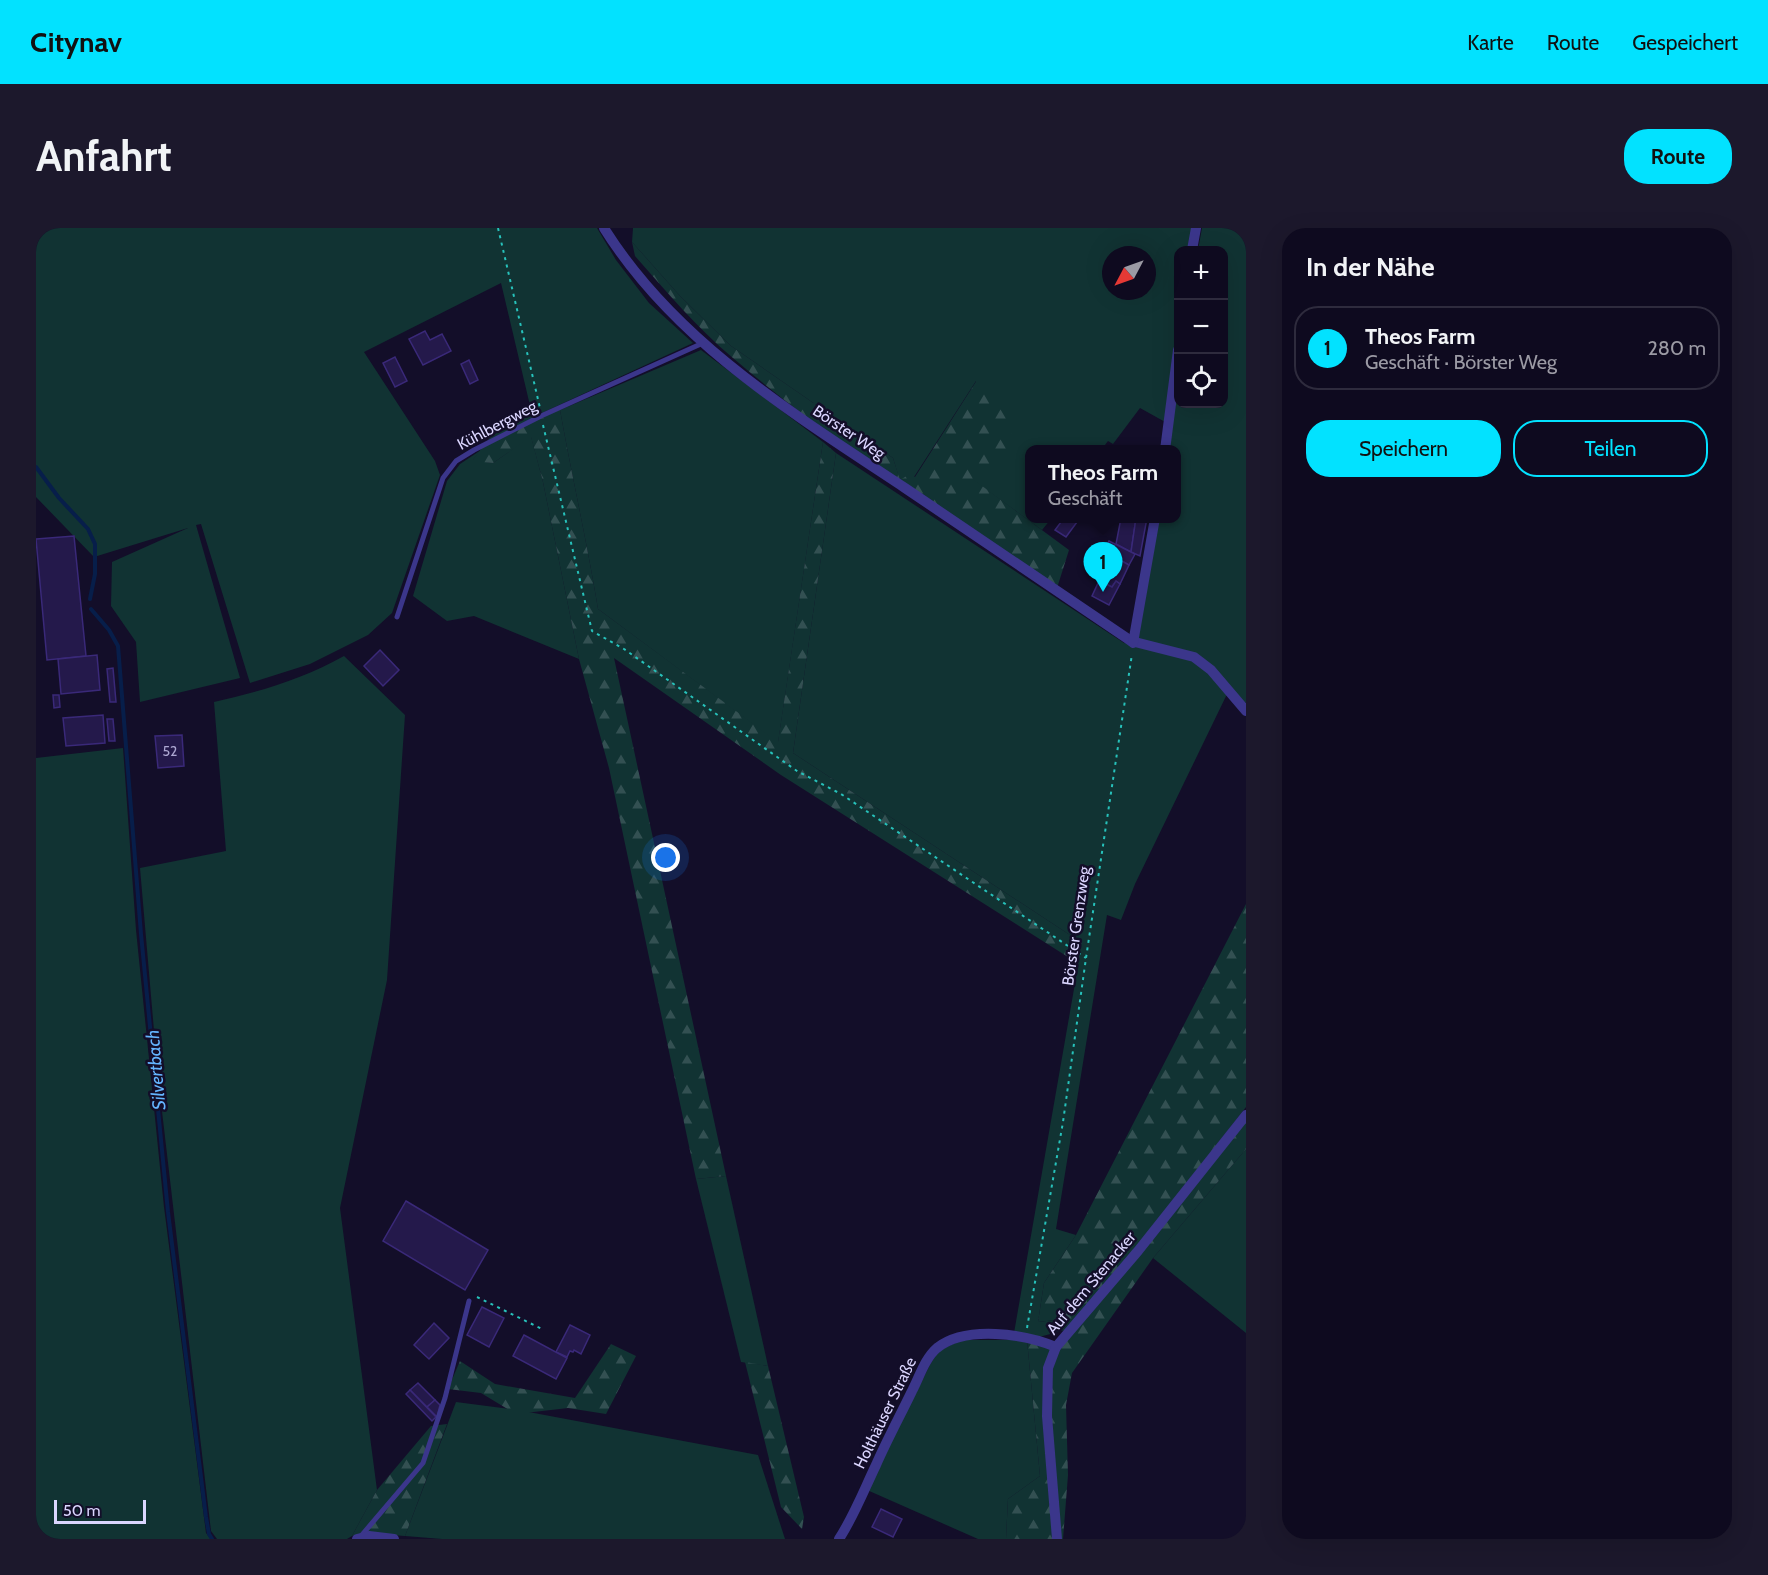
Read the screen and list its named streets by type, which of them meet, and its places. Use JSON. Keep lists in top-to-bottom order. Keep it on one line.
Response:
{"streets":{"street":["Börster Weg","Auf dem Stenacker","Holthäuser Straße"],"lane":["Kühlbergweg"],"path":["Börster Grenzweg"]},"crossings":[["Kühlbergweg","Börster Weg"],["Börster Weg","Börster Grenzweg"],["Börster Grenzweg","Holthäuser Straße"],["Auf dem Stenacker","Holthäuser Straße"]],"water":["Silvertbach"],"house_numbers":["52"],"scale_bar":"50 m","north":"bottom left","page":{"header":"Citynav","nav":["Karte","Route","Gespeichert"],"buttons":["Route",["Speichern","Teilen"]],"title":"Anfahrt","heading":"In der Nähe","map_buttons":["+","−"],"list":[{"mark":"1","name":"Theos Farm","note":"Geschäft · Börster Weg","value":"280 m"}],"popup":["Theos Farm","Geschäft"],"pins":"1","scale":"50 m"}}
